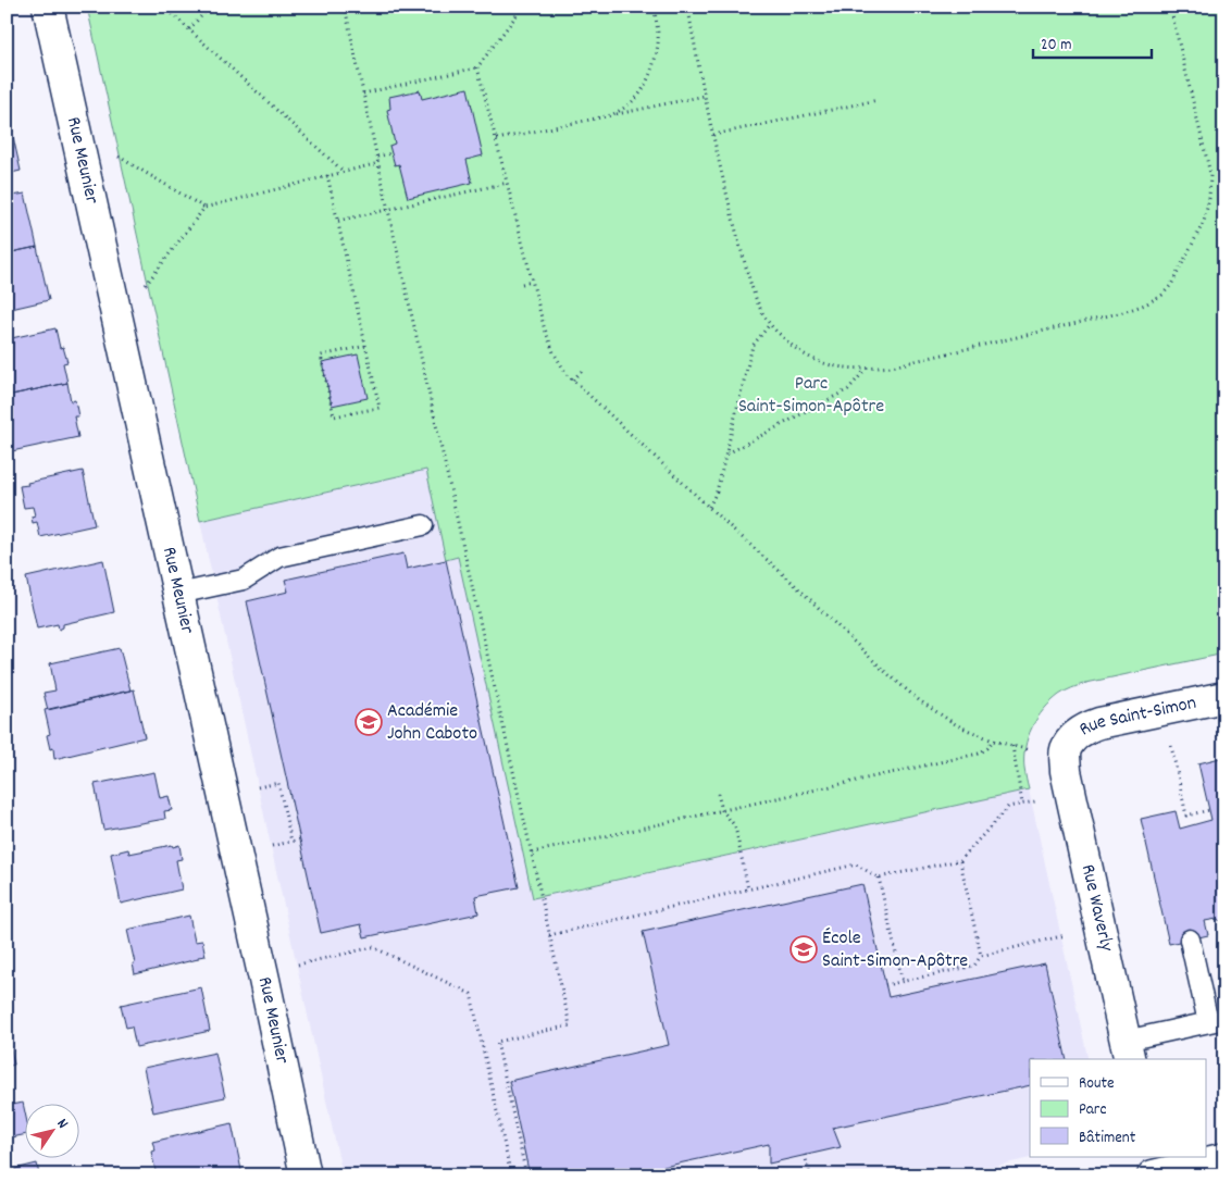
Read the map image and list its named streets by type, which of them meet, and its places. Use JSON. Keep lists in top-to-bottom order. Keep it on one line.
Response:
{"streets":{"street":["Rue Meunier","Rue Saint-Simon","Rue Waverly"]},"crossings":[["Rue Saint-Simon","Rue Waverly"]],"parks":["Parc Saint-Simon-Apôtre"],"places":{"school or university":["Académie John Caboto","École Saint-Simon-Apôtre"]},"legend":["Route","Parc","Bâtiment"],"scale_bar":"20 m","north":"top right"}
